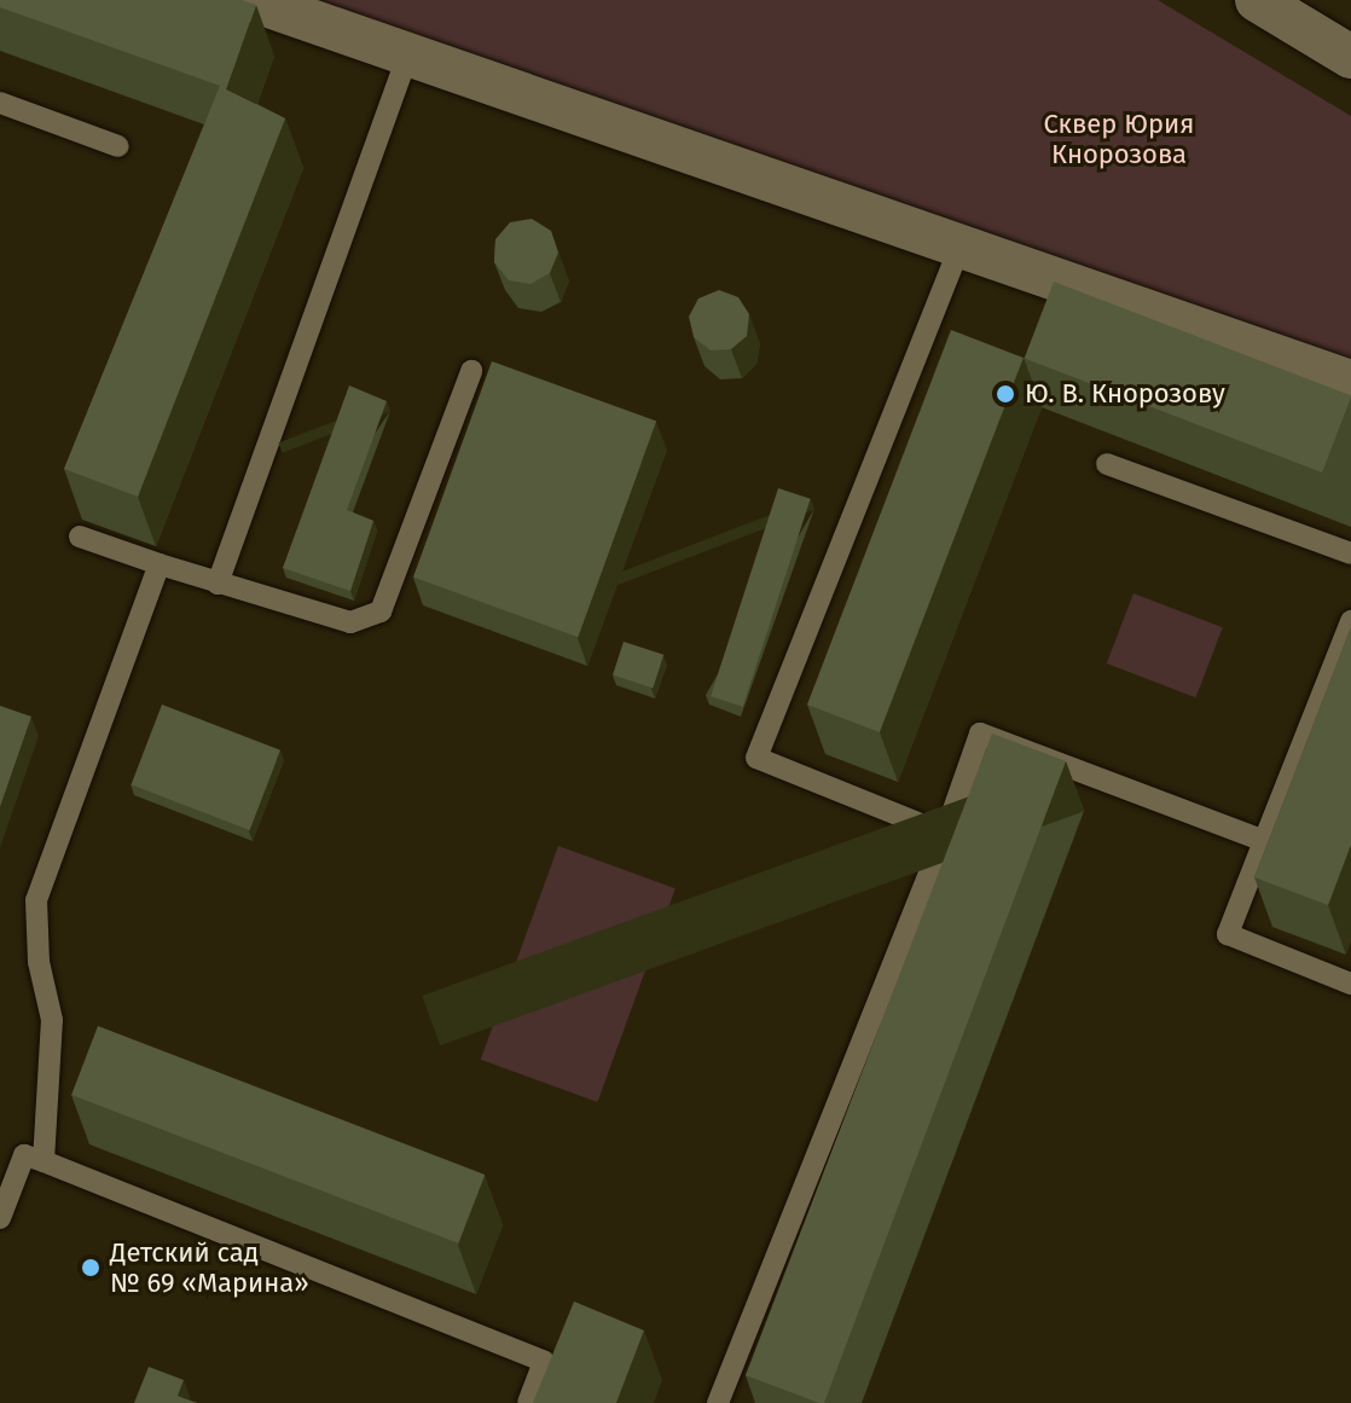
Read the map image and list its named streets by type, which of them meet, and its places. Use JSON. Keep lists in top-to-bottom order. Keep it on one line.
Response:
{"parks":["Сквер Юрия Кнорозова"],"places":["Ю. В. Кнорозову","Детский сад № 69 «Марина»"]}
